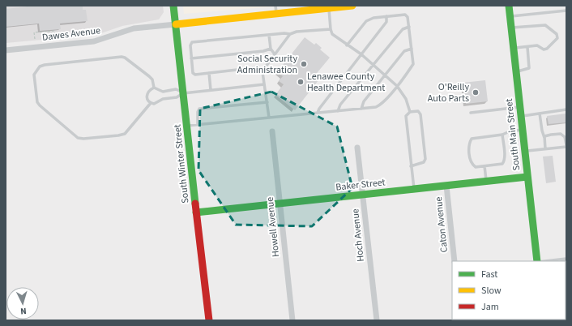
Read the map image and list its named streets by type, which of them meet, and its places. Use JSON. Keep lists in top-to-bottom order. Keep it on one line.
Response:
{"streets":{"street":["Dawes Avenue","South Main Street","South Winter Street","Baker Street","Caton Avenue","Howell Avenue","Hoch Avenue"]},"crossings":[["Dawes Avenue","South Winter Street"],["South Main Street","Baker Street"],["South Winter Street","Baker Street"],["Baker Street","Caton Avenue"],["Baker Street","Howell Avenue"],["Baker Street","Hoch Avenue"]],"places":["Social Security Administration","Lenawee County Health Department","O'Reilly Auto Parts"],"legend":["Fast","Slow","Jam"],"north":"bottom"}
